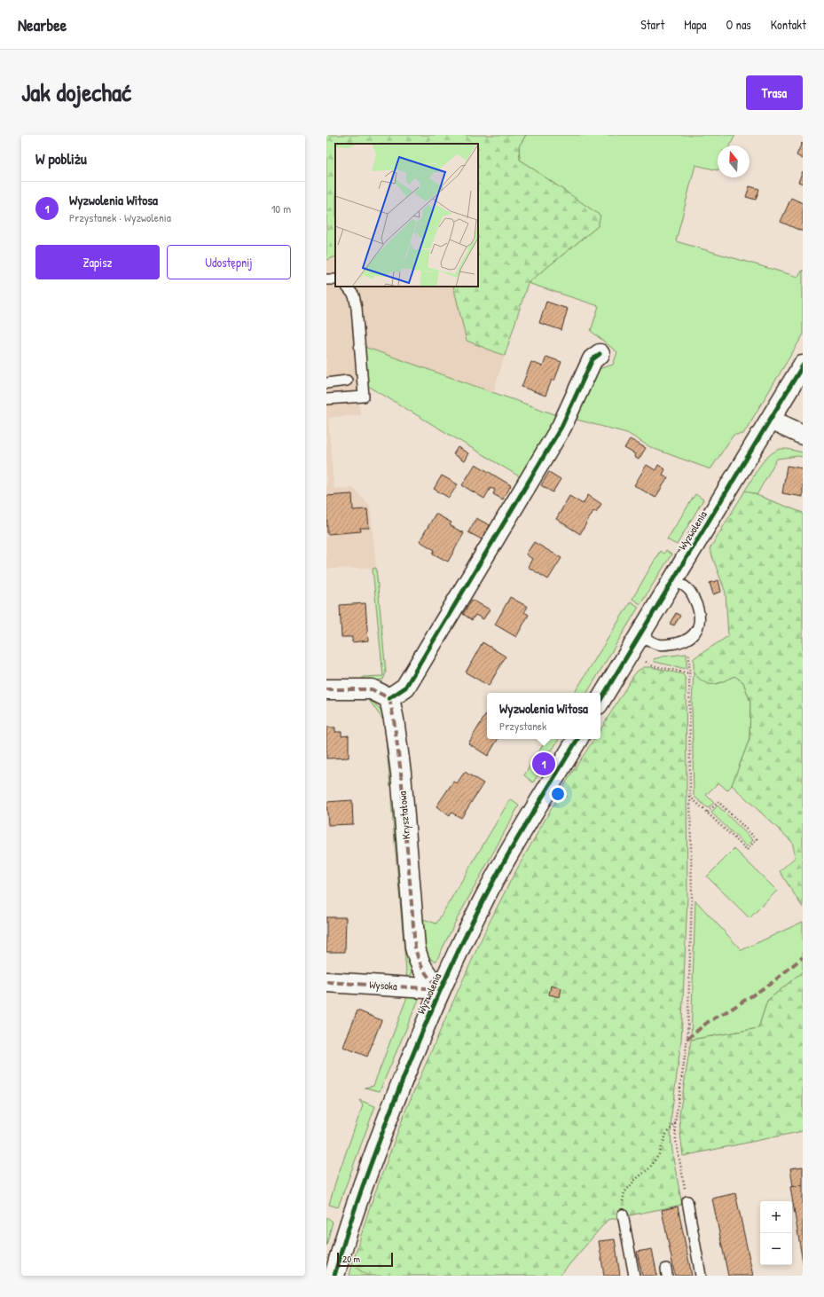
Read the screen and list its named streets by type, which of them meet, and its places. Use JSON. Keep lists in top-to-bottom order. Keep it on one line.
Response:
{"streets":{"street":["Wyzwolenia","Kryształowa","Wysoka"]},"crossings":[["Wyzwolenia","Kryształowa"],["Wyzwolenia","Wysoka"],["Kryształowa","Wysoka"]],"scale_bar":"20 m","north":"top","page":{"header":"Nearbee","nav":["Start","Mapa","O nas","Kontakt"],"title":"Jak dojechać","buttons":["Trasa",["Zapisz","Udostępnij"]],"heading":"W pobliżu","list":[{"mark":"1","name":"Wyzwolenia Witosa","note":"Przystanek · Wyzwolenia","value":"10 m"}],"popup":["Wyzwolenia Witosa","Przystanek"],"pins":"1","map_buttons":["+","−"],"scale":"20 m"}}
